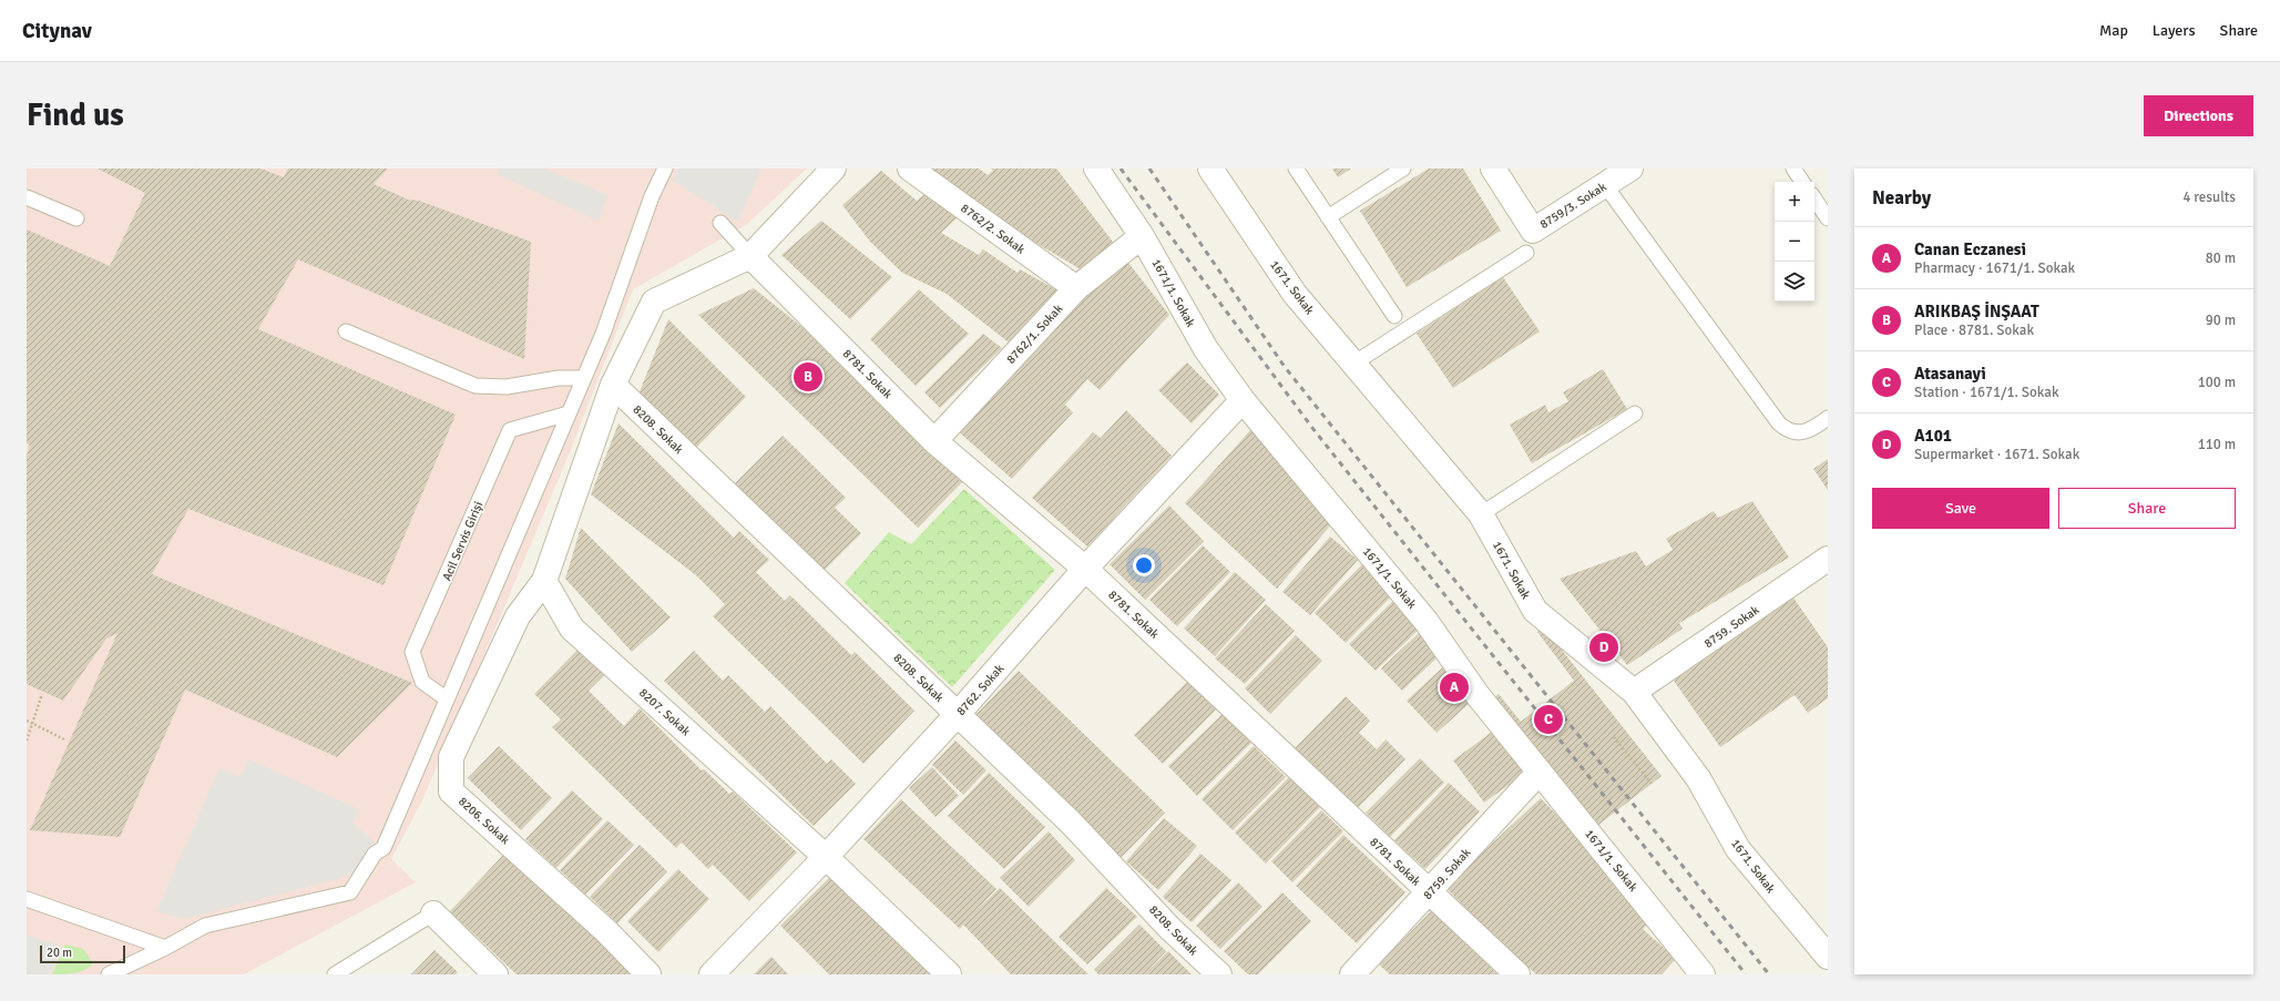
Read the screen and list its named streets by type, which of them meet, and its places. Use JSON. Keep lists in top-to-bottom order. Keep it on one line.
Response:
{"streets":{"street":["8759/3. Sokak","8762/2. Sokak","1671. Sokak","1671/1. Sokak","8762/1. Sokak","8781. Sokak","8208. Sokak","8759. Sokak","8762. Sokak","8207. Sokak","8206. Sokak"],"lane":["Acil Servis Girişi"]},"crossings":[["8762/2. Sokak","8762/1. Sokak"],["1671. Sokak","8759. Sokak"],["1671/1. Sokak","8762/1. Sokak"],["1671/1. Sokak","8759. Sokak"],["1671/1. Sokak","8762. Sokak"],["8762/1. Sokak","8781. Sokak"],["8781. Sokak","8759. Sokak"],["8781. Sokak","8762. Sokak"],["8208. Sokak","8762. Sokak"],["8762. Sokak","8207. Sokak"],["8207. Sokak","8206. Sokak"]],"scale_bar":"20 m","page":{"header":"Citynav","nav":["Map","Layers","Share"],"buttons":["Directions",["Save","Share"]],"title":"Find us","heading":["Nearby","4 results"],"map_buttons":["+","−"],"list":[{"mark":"A","name":"Canan Eczanesi","note":"Pharmacy · 1671/1. Sokak","value":"80 m"},{"mark":"B","name":"ARIKBAŞ İNŞAAT","note":"Place · 8781. Sokak","value":"90 m"},{"mark":"C","name":"Atasanayi","note":"Station · 1671/1. Sokak","value":"100 m"},{"mark":"D","name":"A101","note":"Supermarket · 1671. Sokak","value":"110 m"}],"pins":["B","D","A","C"],"scale":"20 m"}}
